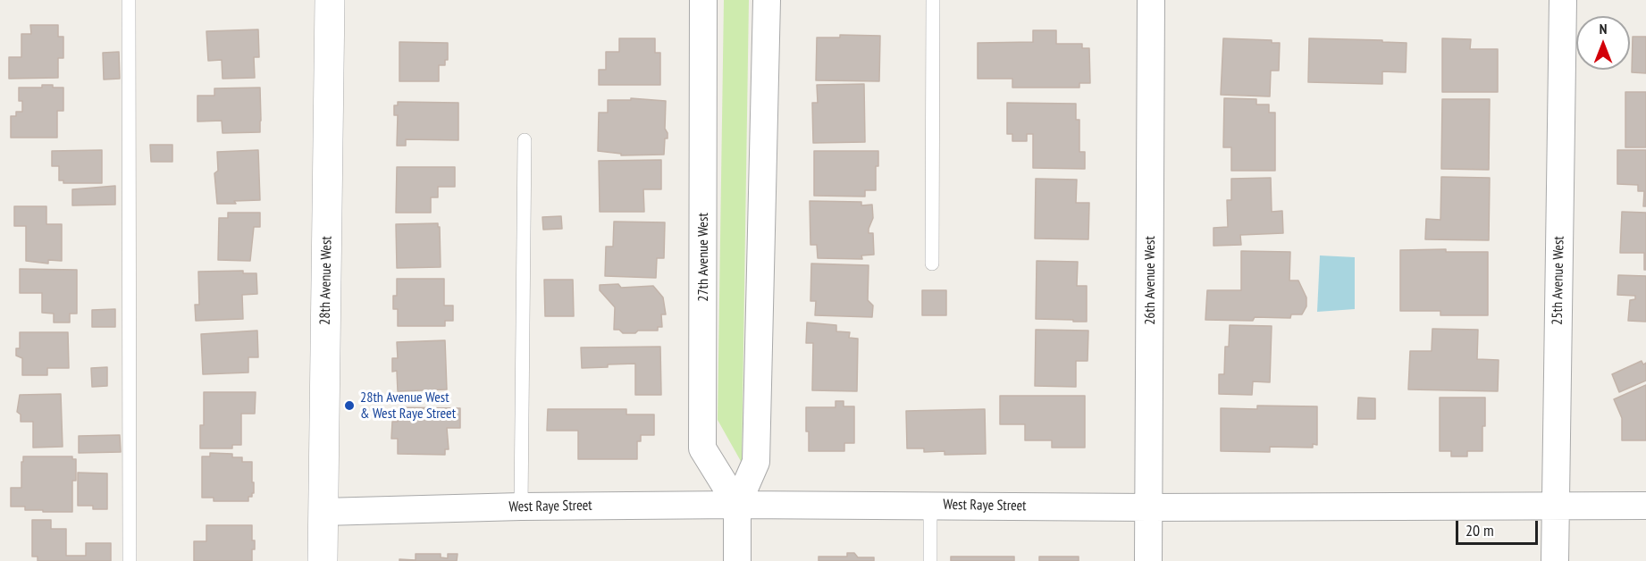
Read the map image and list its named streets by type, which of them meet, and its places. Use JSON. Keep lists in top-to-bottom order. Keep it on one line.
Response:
{"streets":{"street":["27th Avenue West","28th Avenue West","26th Avenue West","25th Avenue West","West Raye Street"]},"crossings":[["27th Avenue West","West Raye Street"],["28th Avenue West","West Raye Street"],["26th Avenue West","West Raye Street"],["25th Avenue West","West Raye Street"]],"places":["28th Avenue West & West Raye Street"],"scale_bar":"20 m","north":"top"}
